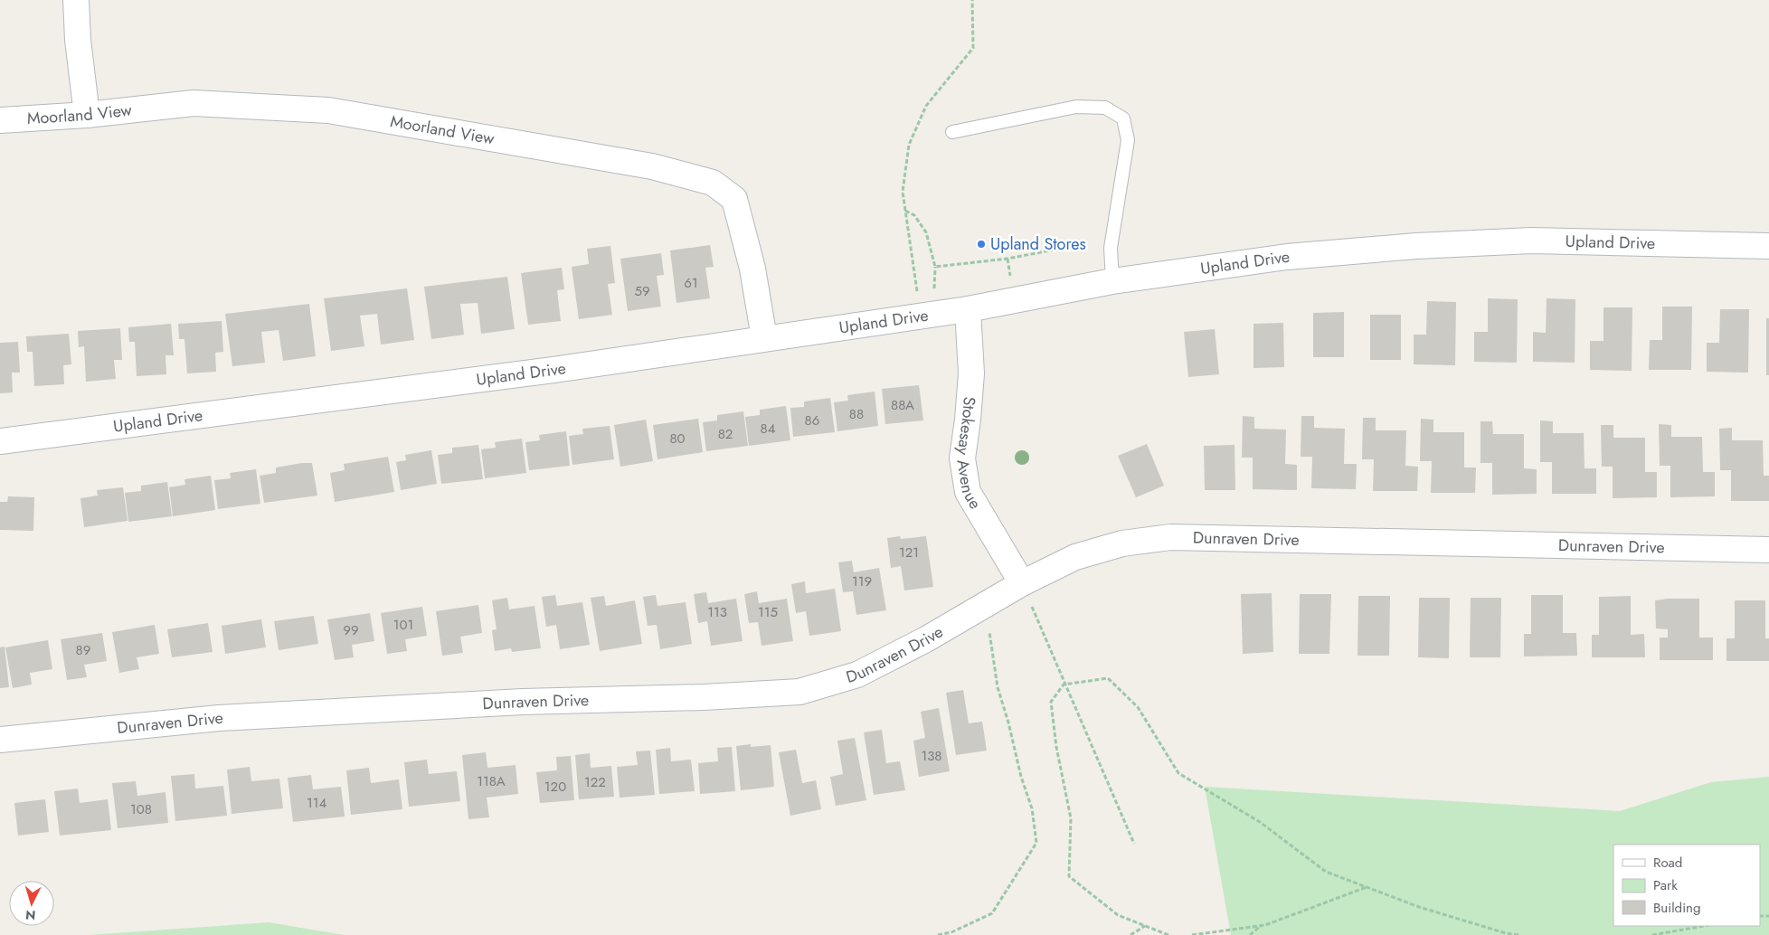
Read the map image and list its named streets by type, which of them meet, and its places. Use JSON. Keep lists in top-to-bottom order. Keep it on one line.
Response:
{"streets":{"street":["Moorland View","Upland Drive","Stokesay Avenue","Dunraven Drive"]},"crossings":[["Moorland View","Upland Drive"],["Upland Drive","Stokesay Avenue"],["Stokesay Avenue","Dunraven Drive"]],"places":["Upland Stores"],"house_numbers":["61","59","88A","88","86","84","82","80","121","119","113","115","101","99","89","138","118A","122","120","114","108"],"legend":["Road","Park","Building"],"north":"bottom"}
